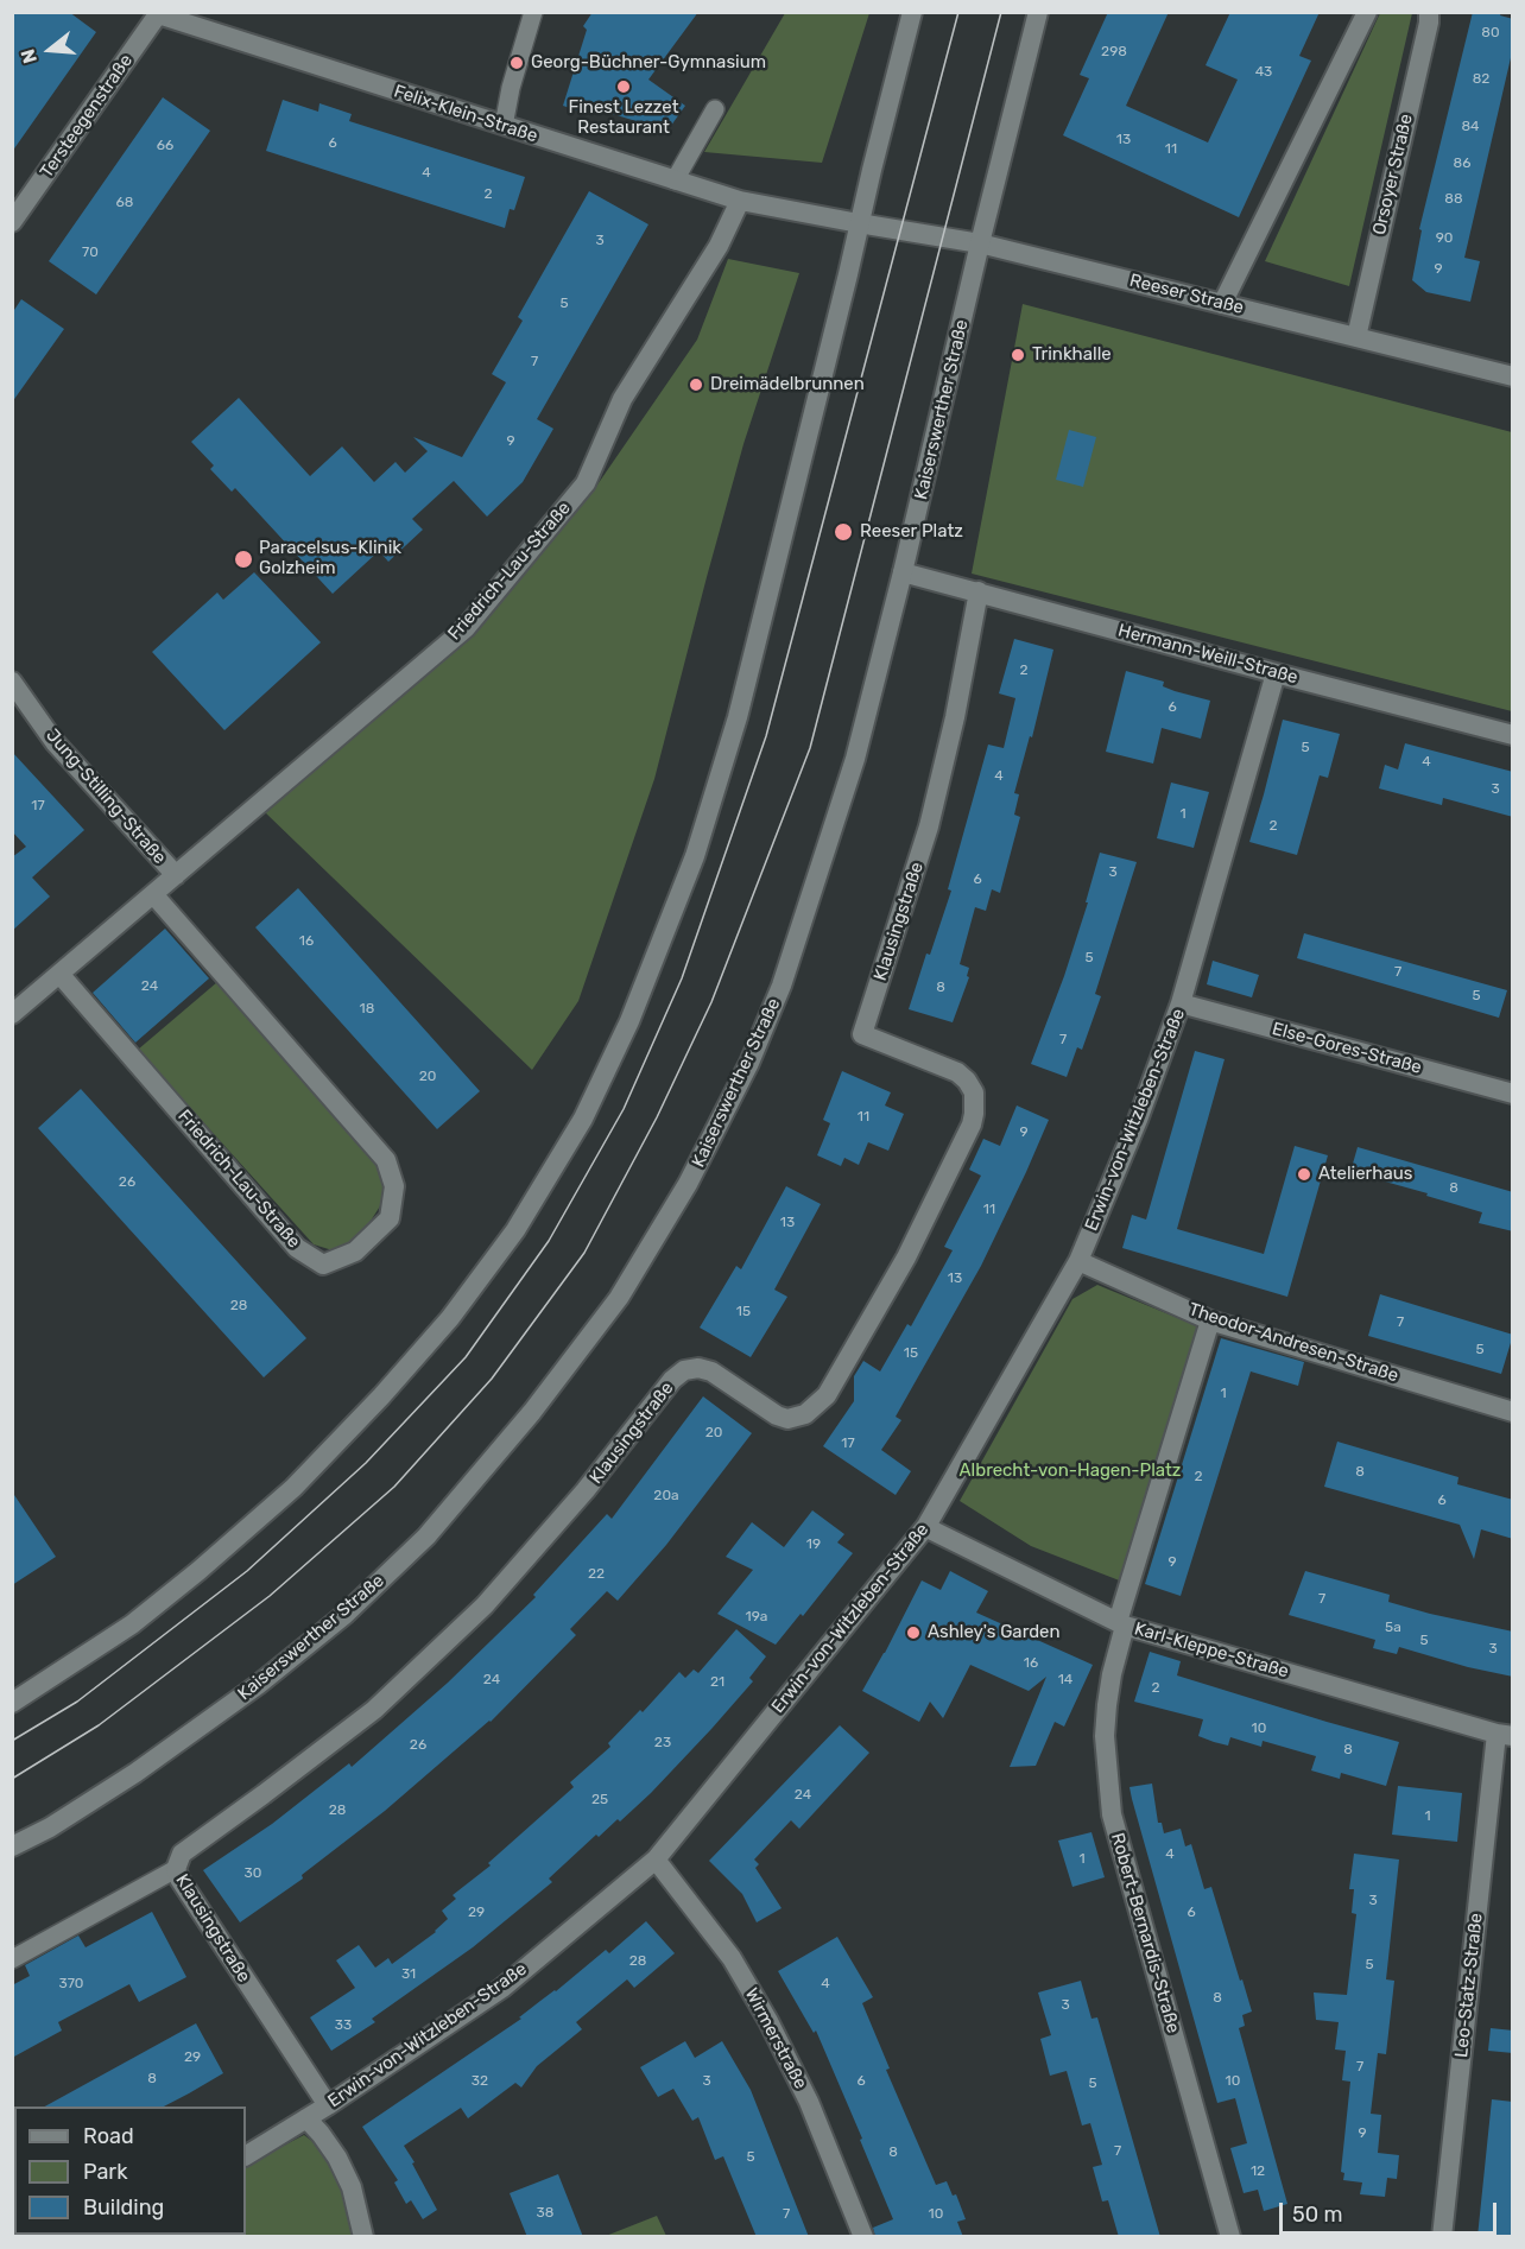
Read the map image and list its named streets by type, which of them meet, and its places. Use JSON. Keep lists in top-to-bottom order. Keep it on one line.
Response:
{"streets":{"street":["Felix-Klein-Straße","Tersteegenstraße","Orsoyer Straße","Reeser Straße","Kaiserswerther Straße","Friedrich-Lau-Straße","Hermann-Weill-Straße","Jung-Stilling-Straße","Klausingstraße","Else-Gores-Straße","Erwin-von-Witzleben-Straße","Theodor-Andresen-Straße","Karl-Kleppe-Straße","Robert-Bernardis-Straße","Leo-Statz-Straße","Wirmerstraße"]},"crossings":[["Felix-Klein-Straße","Tersteegenstraße"],["Felix-Klein-Straße","Reeser Straße"],["Felix-Klein-Straße","Friedrich-Lau-Straße"],["Orsoyer Straße","Reeser Straße"],["Reeser Straße","Kaiserswerther Straße"],["Kaiserswerther Straße","Hermann-Weill-Straße"],["Friedrich-Lau-Straße","Jung-Stilling-Straße"],["Hermann-Weill-Straße","Klausingstraße"],["Hermann-Weill-Straße","Erwin-von-Witzleben-Straße"],["Klausingstraße","Erwin-von-Witzleben-Straße"],["Else-Gores-Straße","Erwin-von-Witzleben-Straße"],["Erwin-von-Witzleben-Straße","Theodor-Andresen-Straße"],["Erwin-von-Witzleben-Straße","Karl-Kleppe-Straße"],["Erwin-von-Witzleben-Straße","Wirmerstraße"],["Karl-Kleppe-Straße","Robert-Bernardis-Straße"],["Karl-Kleppe-Straße","Leo-Statz-Straße"]],"parks":["Albrecht-von-Hagen-Platz"],"places":["Georg-Büchner-Gymnasium","Finest Lezzet Restaurant","Trinkhalle","Dreimädelbrunnen","Reeser Platz","Paracelsus-Klinik Golzheim","Atelierhaus","Ashley's Garden"],"house_numbers":["80","298","43","82","84","13","6","66","11","86","4","2","88","68","90","3","70","9","5","7","9","2","6","5","4","4","3","17","1","2","3","6","16","5","7","24","8","5","18","7","20","11","9","26","8","11","13","13","28","15","7","5","15","1","20","17","8","2","20a","6","19","9","22","7","19a","5a","5","3","16","24","14","21","2","10","23","26","8","24","25","28","1","4","1","30","3","29","6","28","5","31","370","4","8","3","33","29","7","8","32","3","6","10","5","9","7","8","5","12","38","7","10"],"legend":["Road","Park","Building"],"scale_bar":"50 m","north":"left"}
